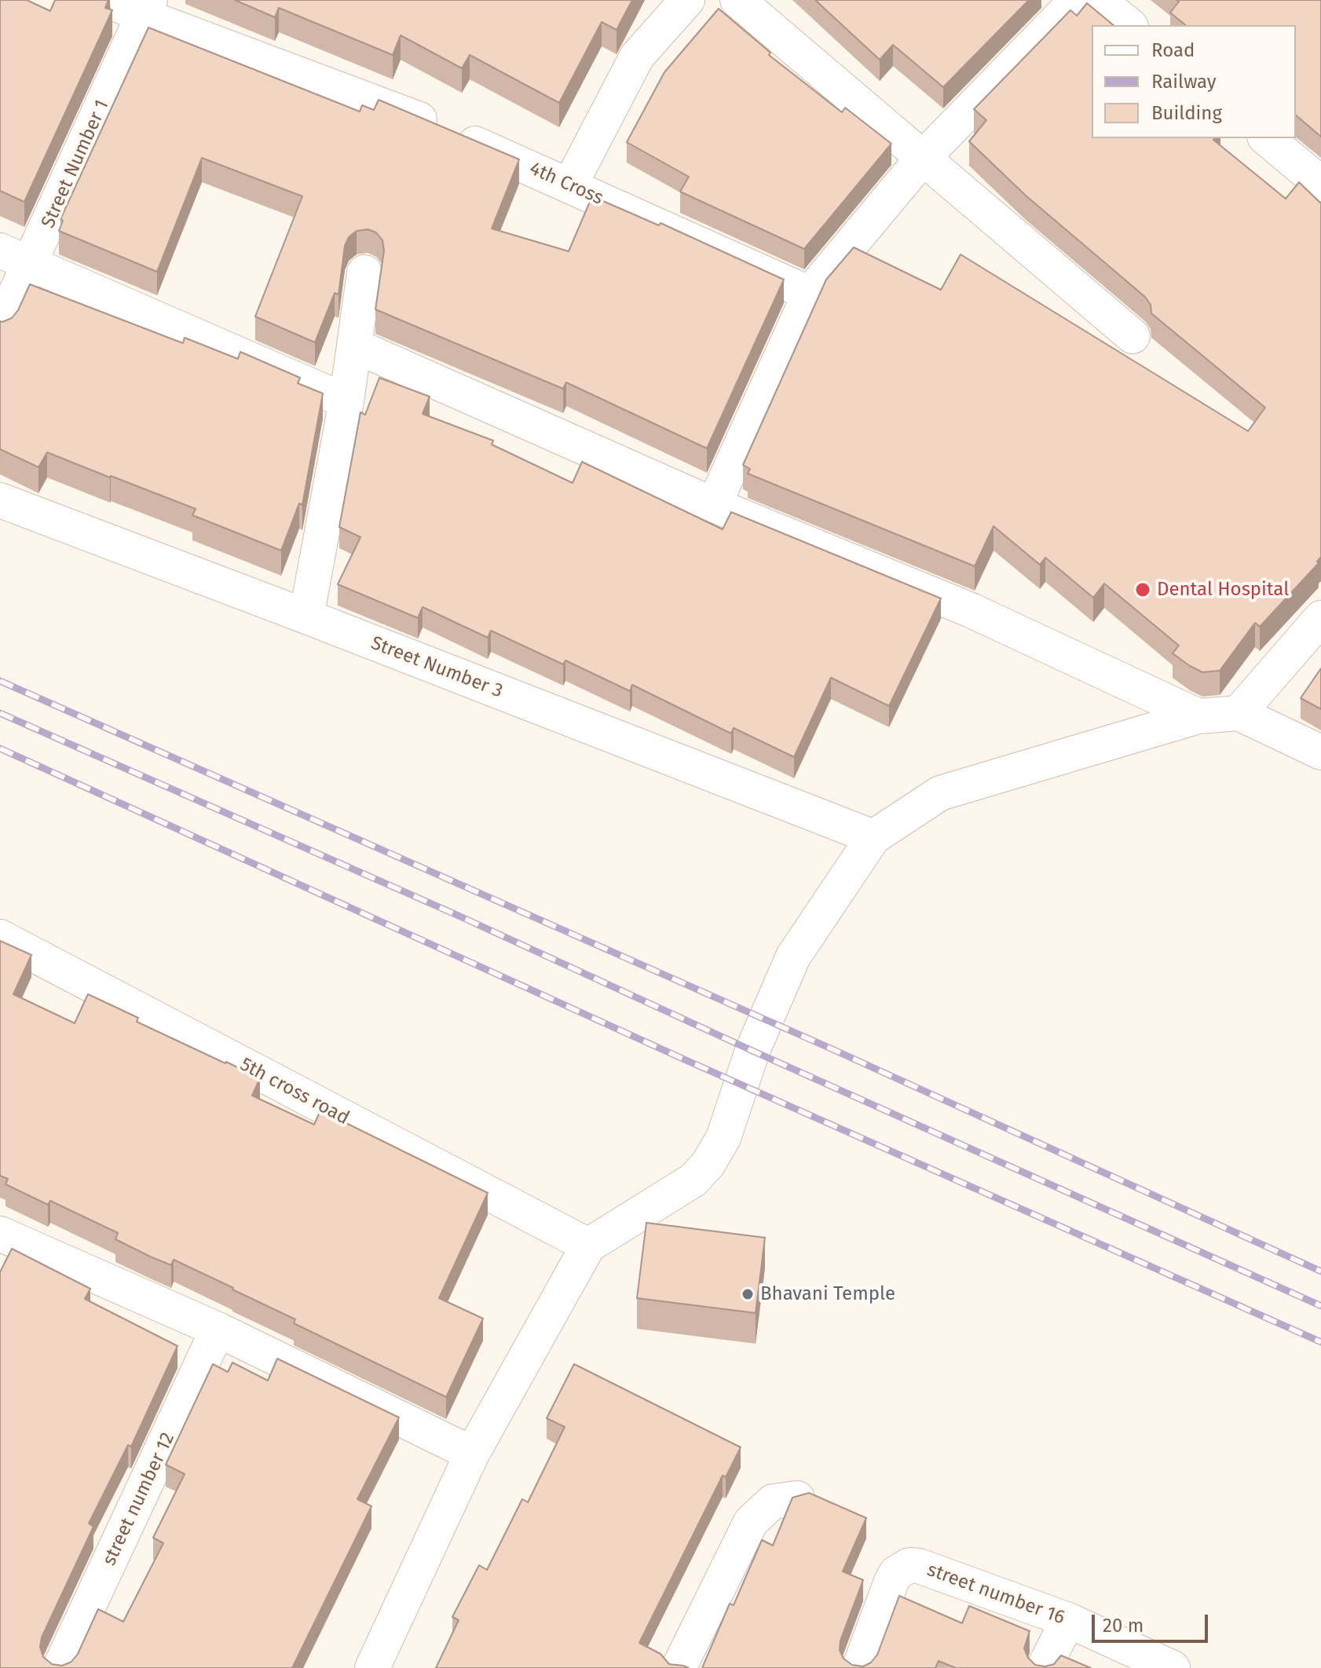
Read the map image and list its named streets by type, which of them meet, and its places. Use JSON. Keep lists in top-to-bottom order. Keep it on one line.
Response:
{"streets":{"street":["Street Number 1","4th Cross","Street Number 3","5th cross road","street number 12","street number 16"]},"crossings":[["Street Number 1","4th Cross"]],"places":["Dental Hospital","Bhavani Temple"],"legend":["Road","Railway","Building"],"scale_bar":"20 m"}
